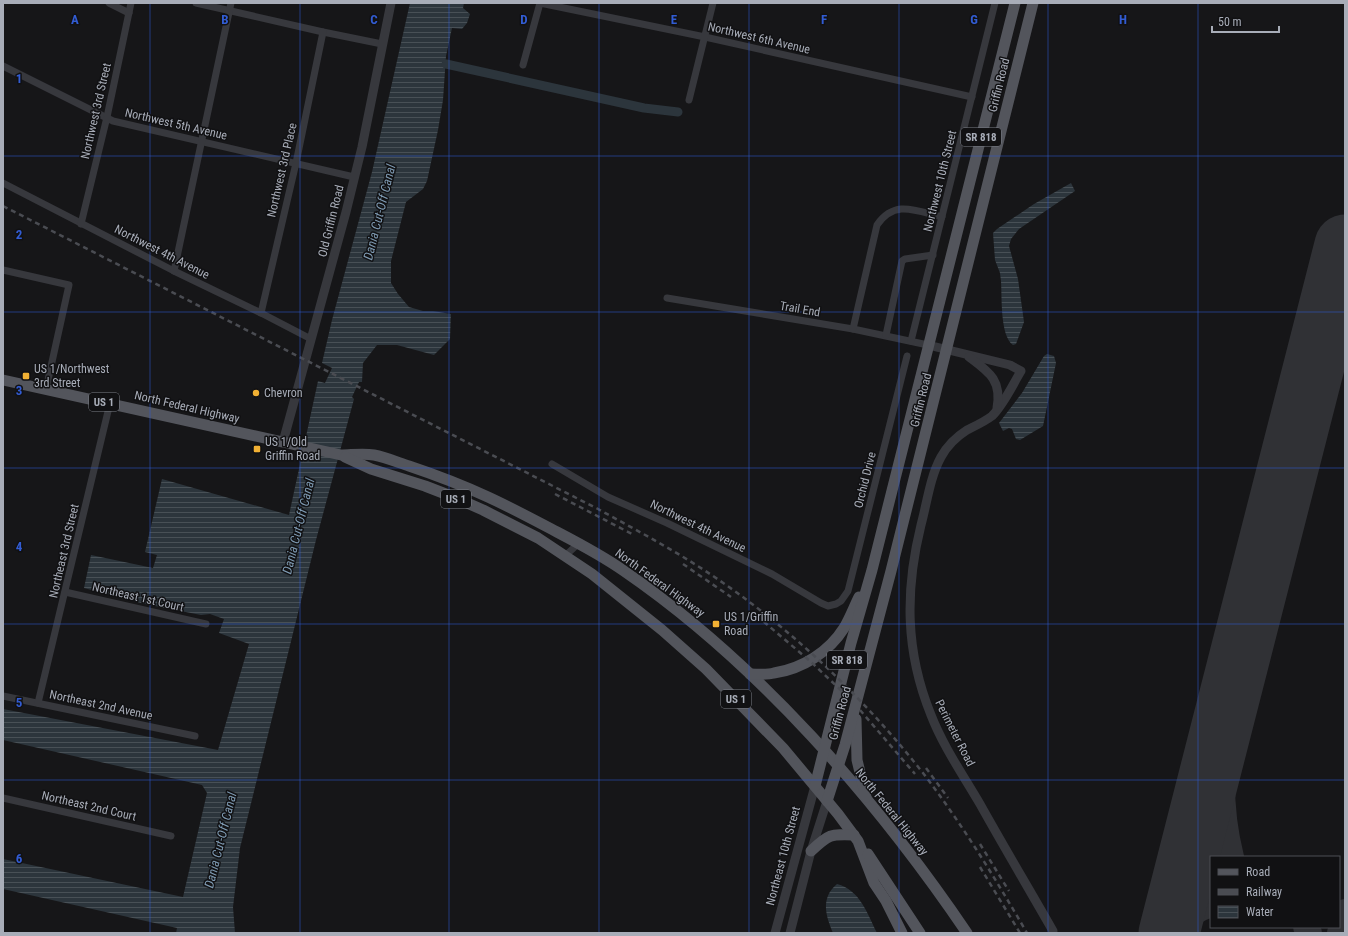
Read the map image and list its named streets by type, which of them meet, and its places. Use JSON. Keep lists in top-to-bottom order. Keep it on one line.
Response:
{"streets":{"main road":["Griffin Road","SR 818","US 1","North Federal Highway"],"street":["Northwest 6th Avenue","Northwest 3rd Street","Northwest 5th Avenue","Northwest 3rd Place","Northwest 10th Street","Old Griffin Road","Northwest 4th Avenue","Trail End","Orchid Drive","Northeast 3rd Street","Northeast 1st Court","Northeast 2nd Avenue","Perimeter Road","Northeast 2nd Court","Northeast 10th Street"]},"crossings":[["Northwest 6th Avenue","Northwest 10th Street"],["Griffin Road","Trail End"],["Griffin Road","North Federal Highway"],["Griffin Road","Perimeter Road"],["Griffin Road","Northeast 10th Street"],["Northwest 3rd Street","Northwest 5th Avenue"],["Northwest 3rd Street","Northwest 4th Avenue"],["Northwest 5th Avenue","Northwest 3rd Place"],["Northwest 5th Avenue","Old Griffin Road"],["Northwest 3rd Place","Northwest 4th Avenue"],["Northwest 10th Street","Trail End"],["Old Griffin Road","Northwest 4th Avenue"],["Old Griffin Road","North Federal Highway"],["Northwest 4th Avenue","Orchid Drive"],["Trail End","Perimeter Road"],["North Federal Highway","Northeast 3rd Street"],["North Federal Highway","Northeast 10th Street"],["Northeast 3rd Street","Northeast 1st Court"],["Northeast 3rd Street","Northeast 2nd Avenue"]],"water":["Dania Cut-Off Canal"],"places":{"transit":["US 1/Northwest 3rd Street","US 1/Old Griffin Road","US 1/Griffin Road"],"other":["Chevron"]},"legend":["Road","Railway","Water"],"scale_bar":"50 m","grid":{"columns":["A","B","C","D","E","F","G","H"],"rows":["1","2","3","4","5","6"]}}
